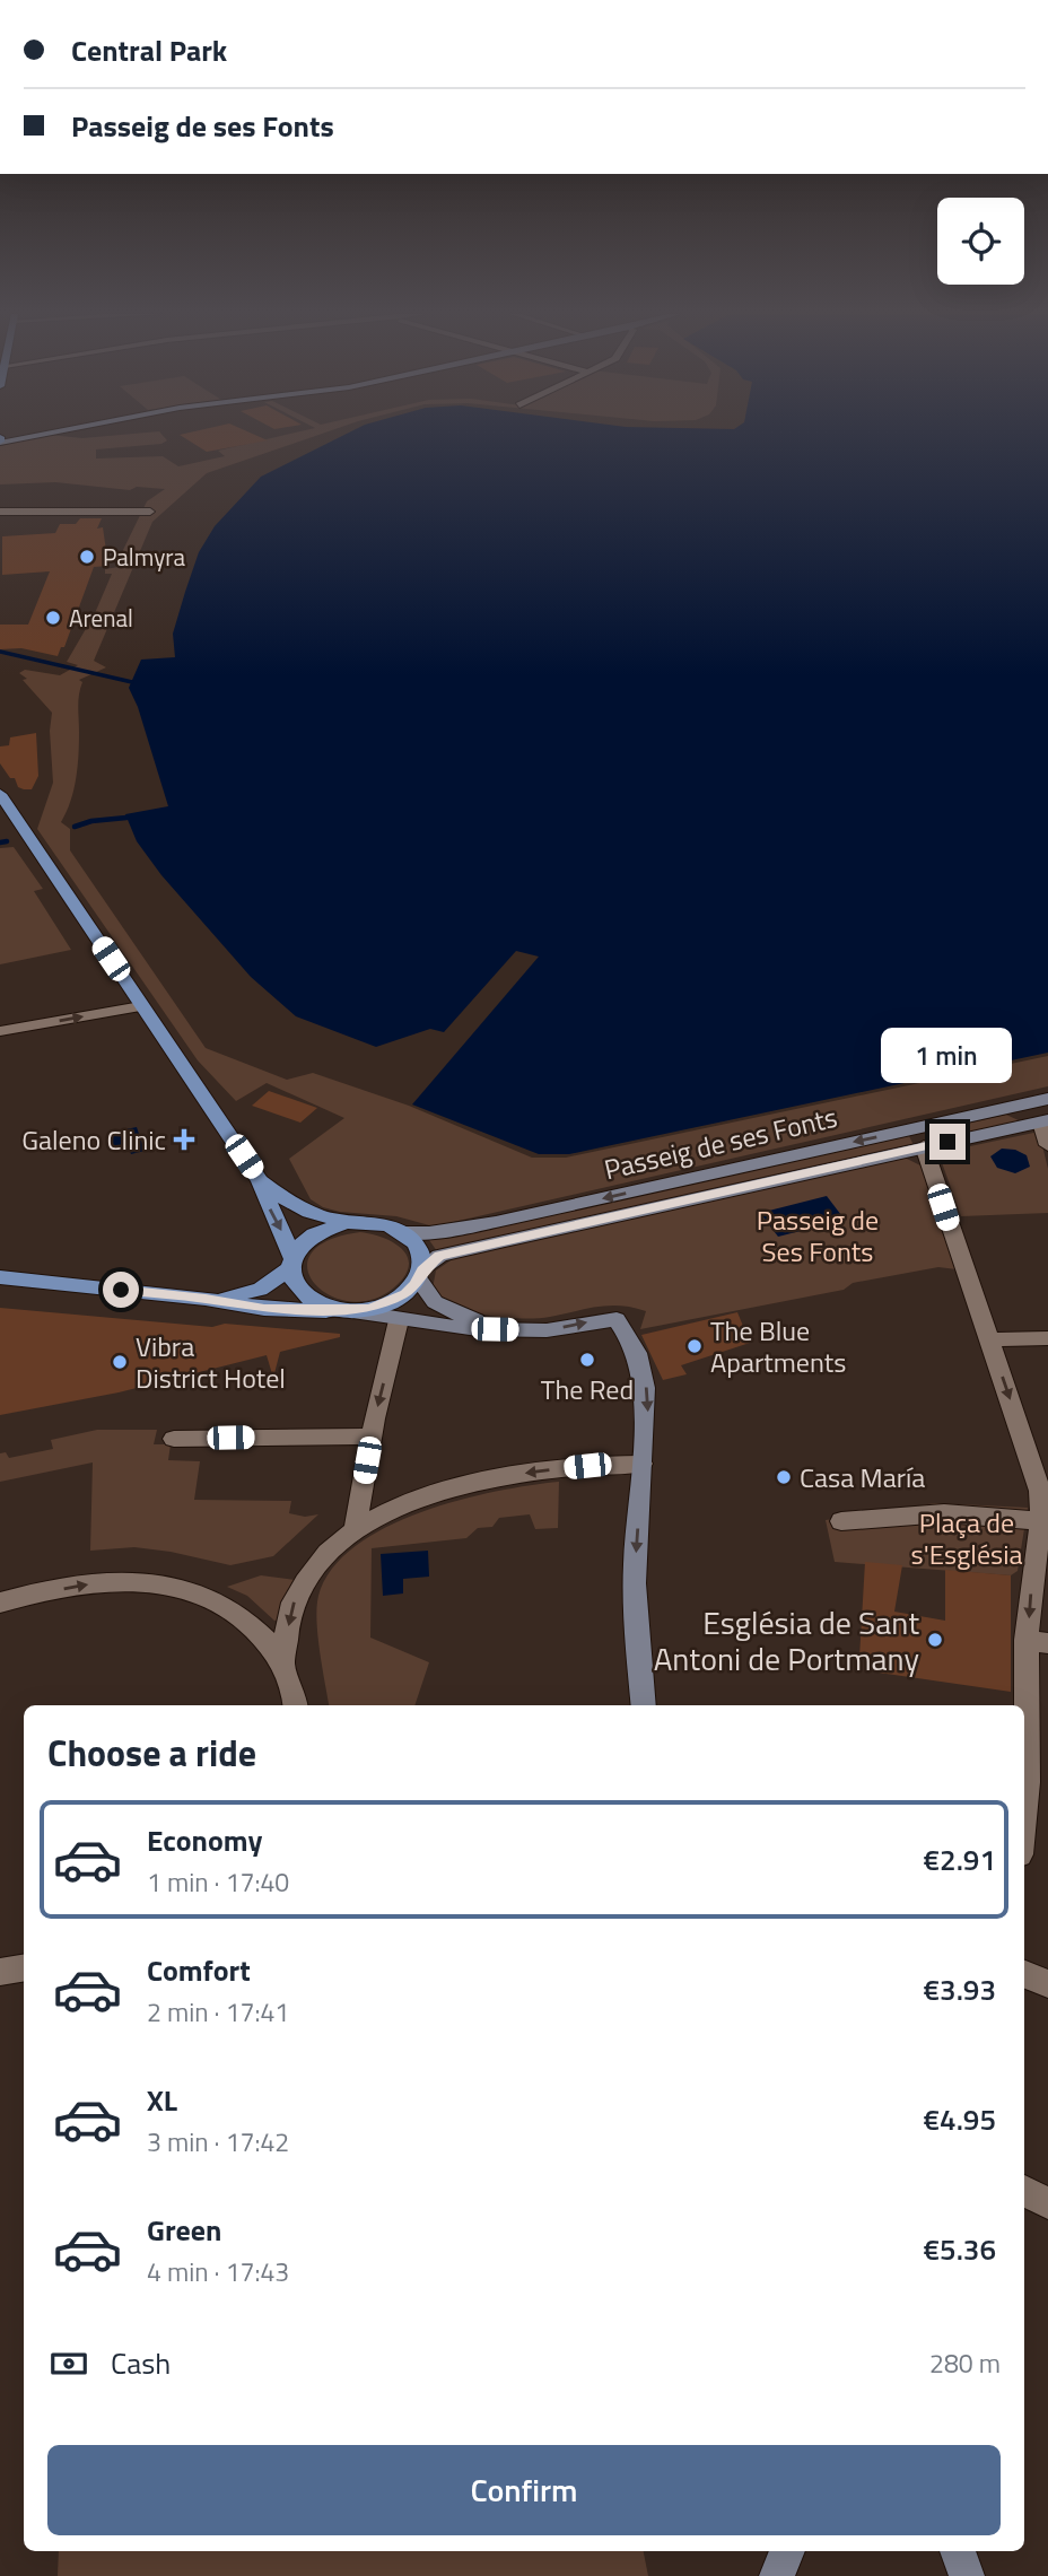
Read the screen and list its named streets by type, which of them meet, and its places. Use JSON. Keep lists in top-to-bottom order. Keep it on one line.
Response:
{"streets":{"street":["Passeig de ses Fonts"]},"parks":["Passeig de Ses Fonts","Plaça de s'Església"],"places":{"other":["Palmyra","Arenal","The Blue Apartments","The Red","Vibra District Hotel","Casa María","Església de Sant Antoni de Portmany"],"health":["Galeno Clinic"]},"page":{"banner":["Central Park","Passeig de ses Fonts"],"bubble":"1 min","heading":"Choose a ride","list":[{"name":"Economy","note":"1 min · 17:40","value":"€2.91"},{"name":"Comfort","note":"2 min · 17:41","value":"€3.93"},{"name":"XL","note":"3 min · 17:42","value":"€4.95"},{"name":"Green","note":"4 min · 17:43","value":"€5.36"}],"pay":["Cash","280 m"],"buttons":"Confirm"}}
